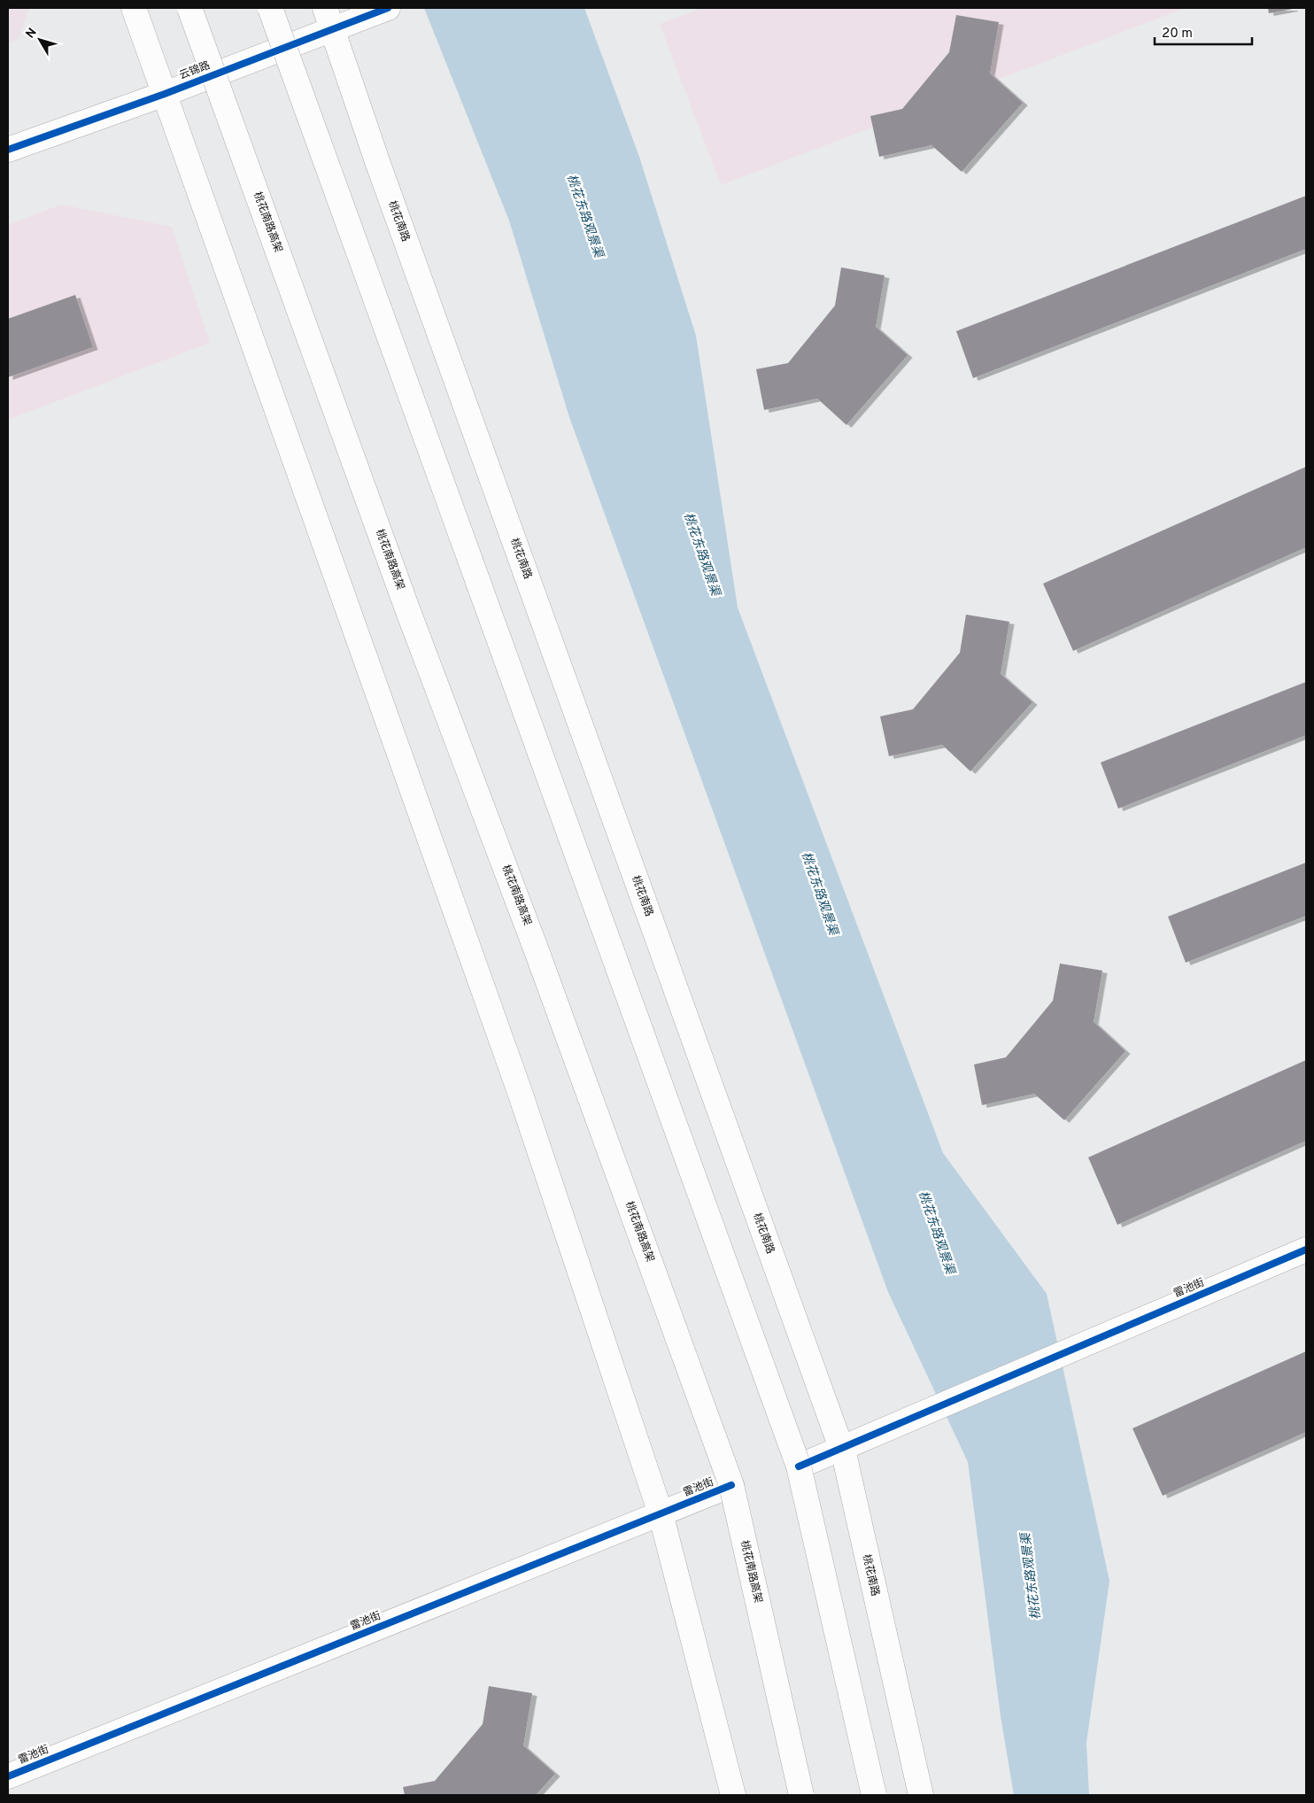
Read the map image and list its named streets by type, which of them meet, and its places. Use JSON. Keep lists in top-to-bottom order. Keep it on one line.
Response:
{"streets":{"main road":["云锦路","桃花南路","桃花南路高架","雷池街"]},"crossings":[["云锦路","桃花南路"],["桃花南路","雷池街"],["桃花南路高架","雷池街"]],"water":["桃花东路观景渠"],"scale_bar":"20 m","north":"top left"}
